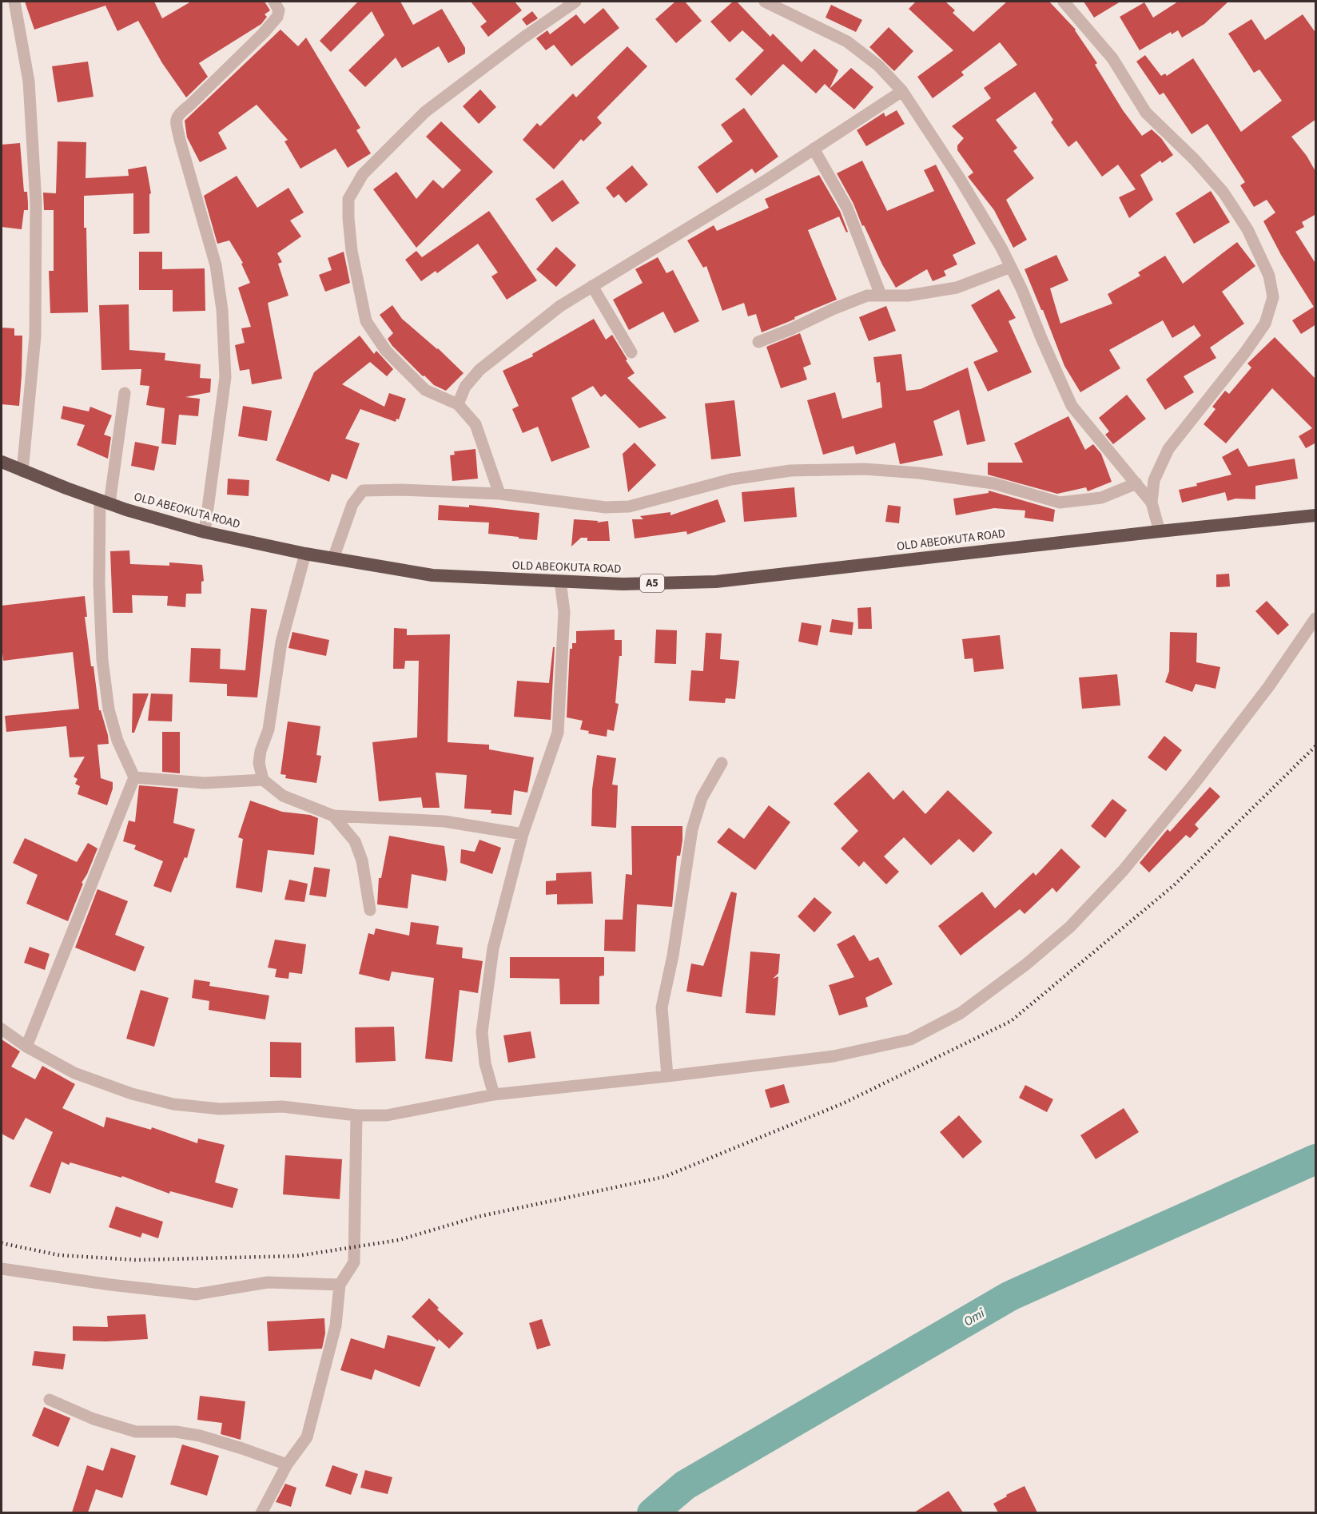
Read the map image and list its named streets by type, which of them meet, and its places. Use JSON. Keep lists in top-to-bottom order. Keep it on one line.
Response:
{"streets":{"highway":["OLD ABEOKUTA ROAD","A5"]},"water":["Omi"]}
